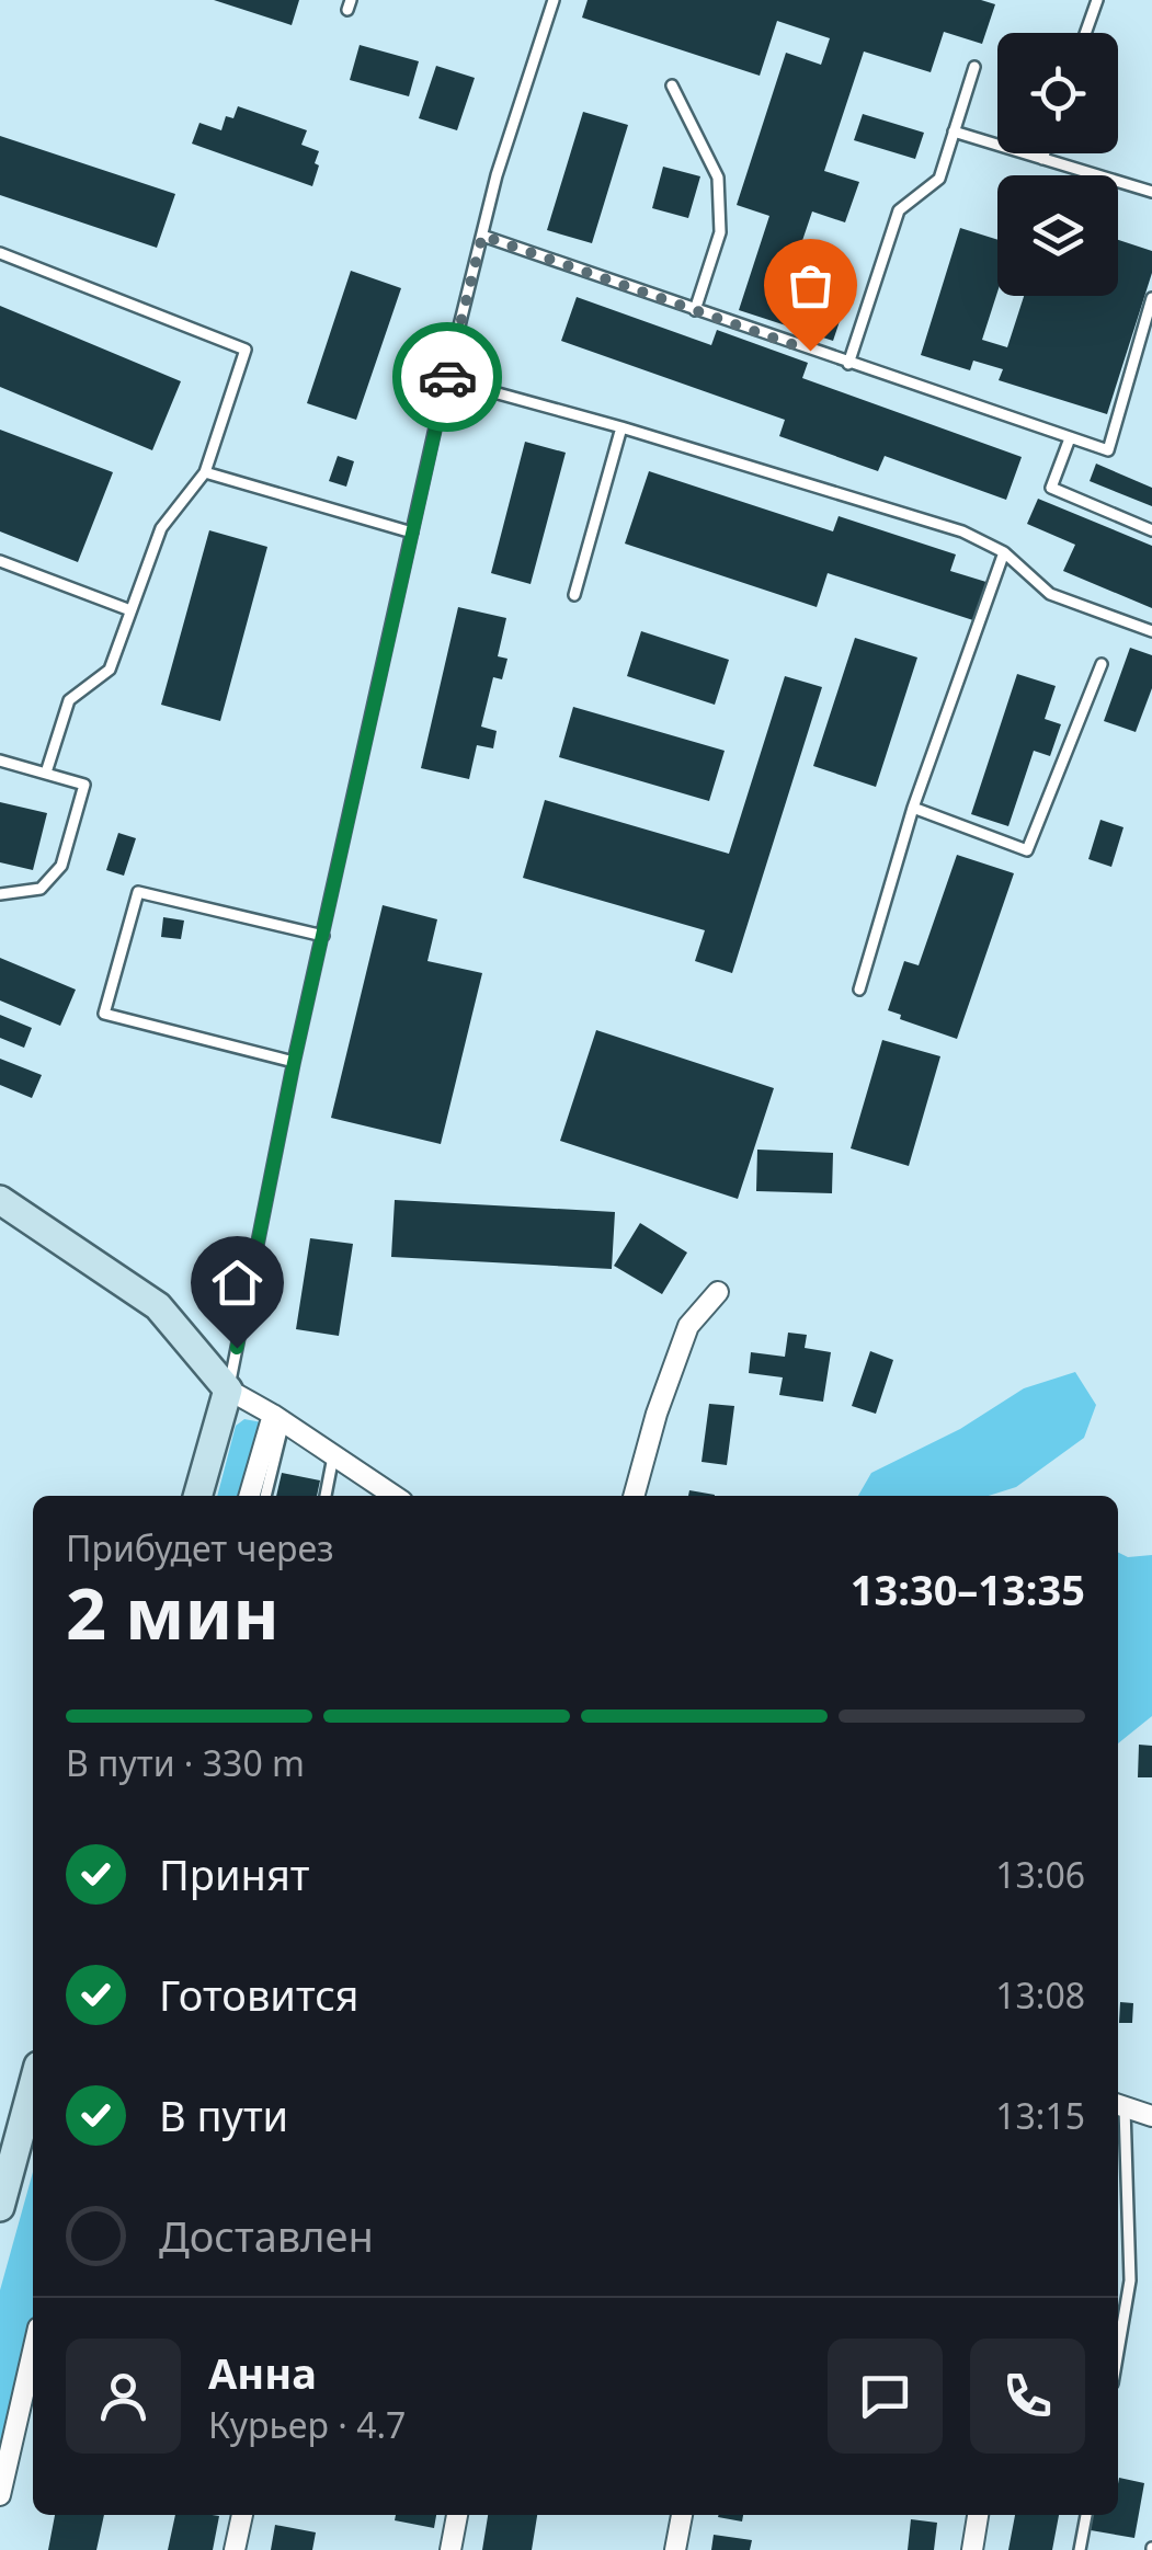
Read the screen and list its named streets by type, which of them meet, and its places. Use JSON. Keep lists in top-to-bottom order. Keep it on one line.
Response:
{"page":{"heading":["2 мин","Прибудет через","13:30–13:35"],"panel":["Анна","Курьер · 4.7"],"bar":"В пути · 330 m","list":[["Принят","13:06"],["Готовится","13:08"],["В пути","13:15"],"Доставлен"]}}
